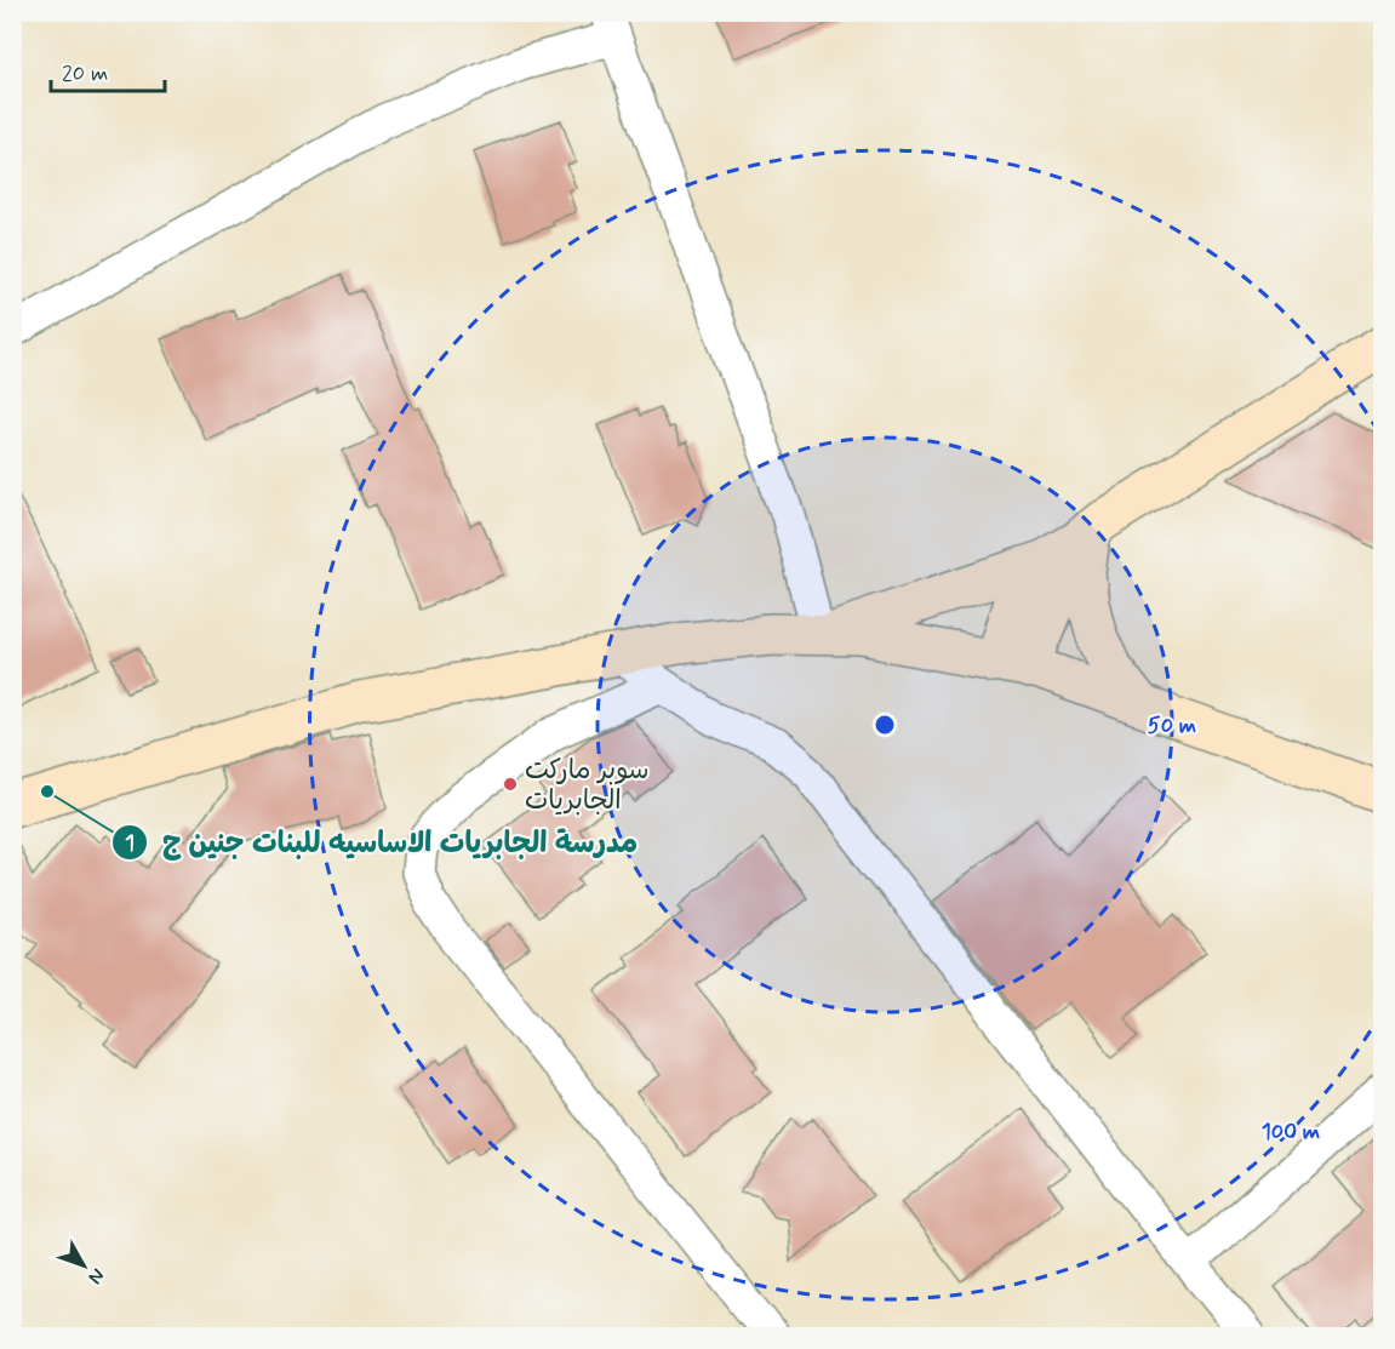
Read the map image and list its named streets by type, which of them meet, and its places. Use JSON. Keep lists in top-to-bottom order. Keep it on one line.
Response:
{"places":["سوبر ماركت الجابريات","مدرسة الجابريات الاساسيه للبنات جنين ج"],"scale_bar":"20 m","north":"bottom right","rings":["50 m","100 m"]}
